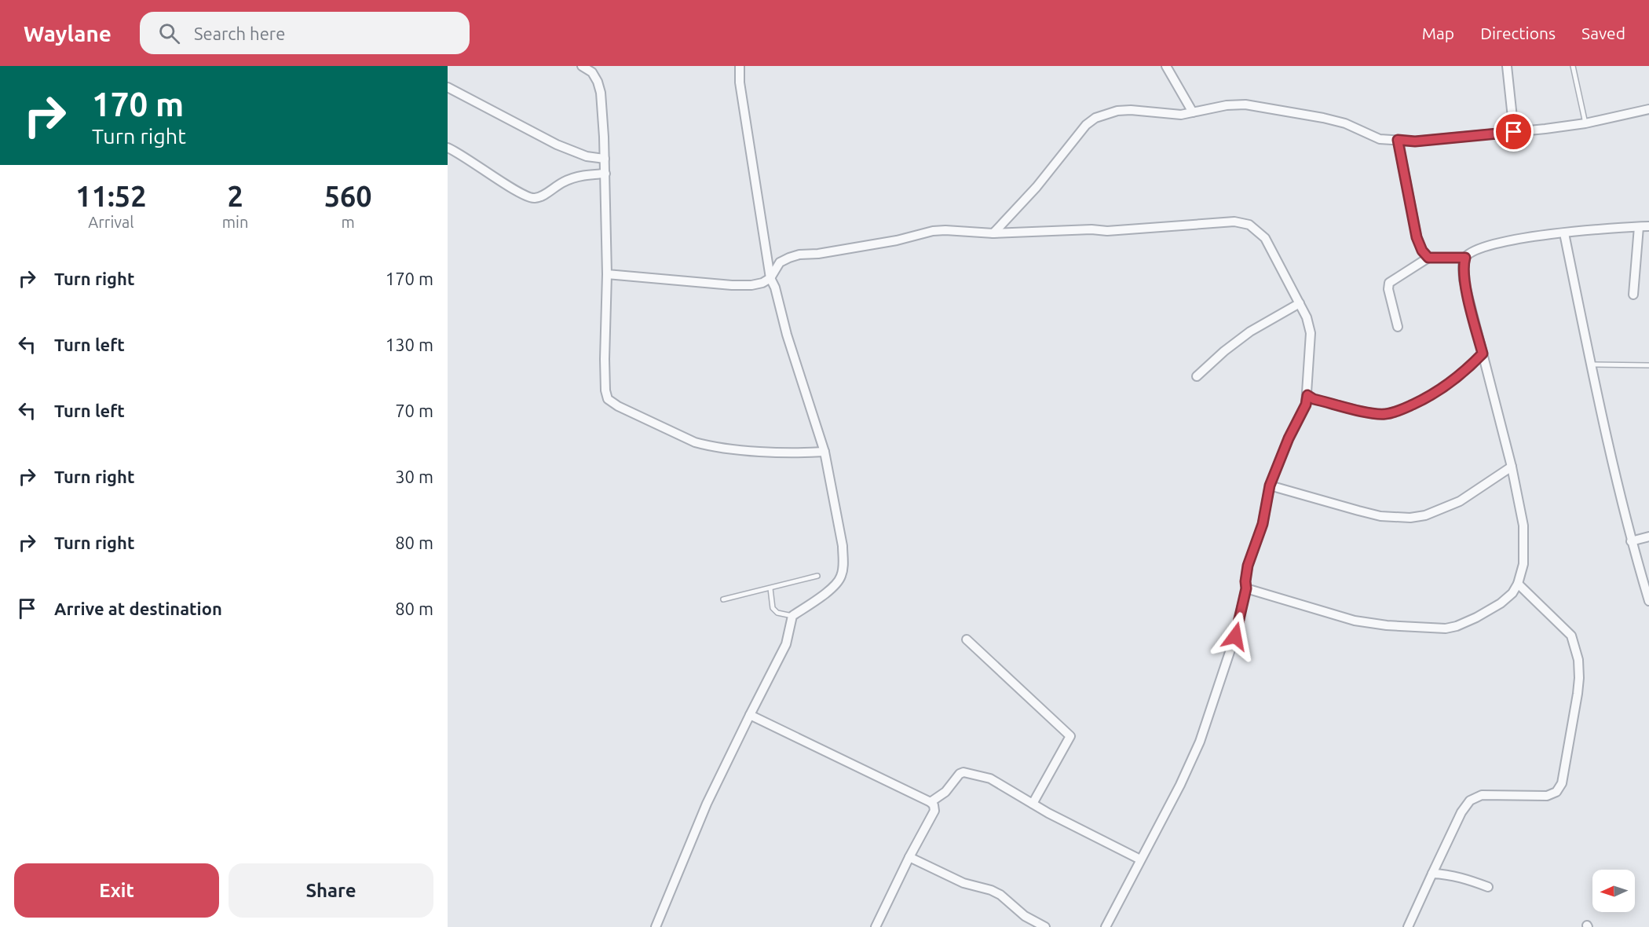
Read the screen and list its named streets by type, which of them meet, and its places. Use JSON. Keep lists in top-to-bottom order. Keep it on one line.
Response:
{"north":"left","page":{"header":"Waylane","search":"Search here","nav":["Map","Directions","Saved"],"turn":["170 m","Turn right"],"eta":["11:52","Arrival","2","min","560","m"],"list":[{"name":"Turn right","value":"170 m"},{"name":"Turn left","value":"130 m"},{"name":"Turn left","value":"70 m"},{"name":"Turn right","value":"30 m"},{"name":"Turn right","value":"80 m"},{"name":"Arrive at destination","value":"80 m"}],"buttons":["Exit","Share"]}}
